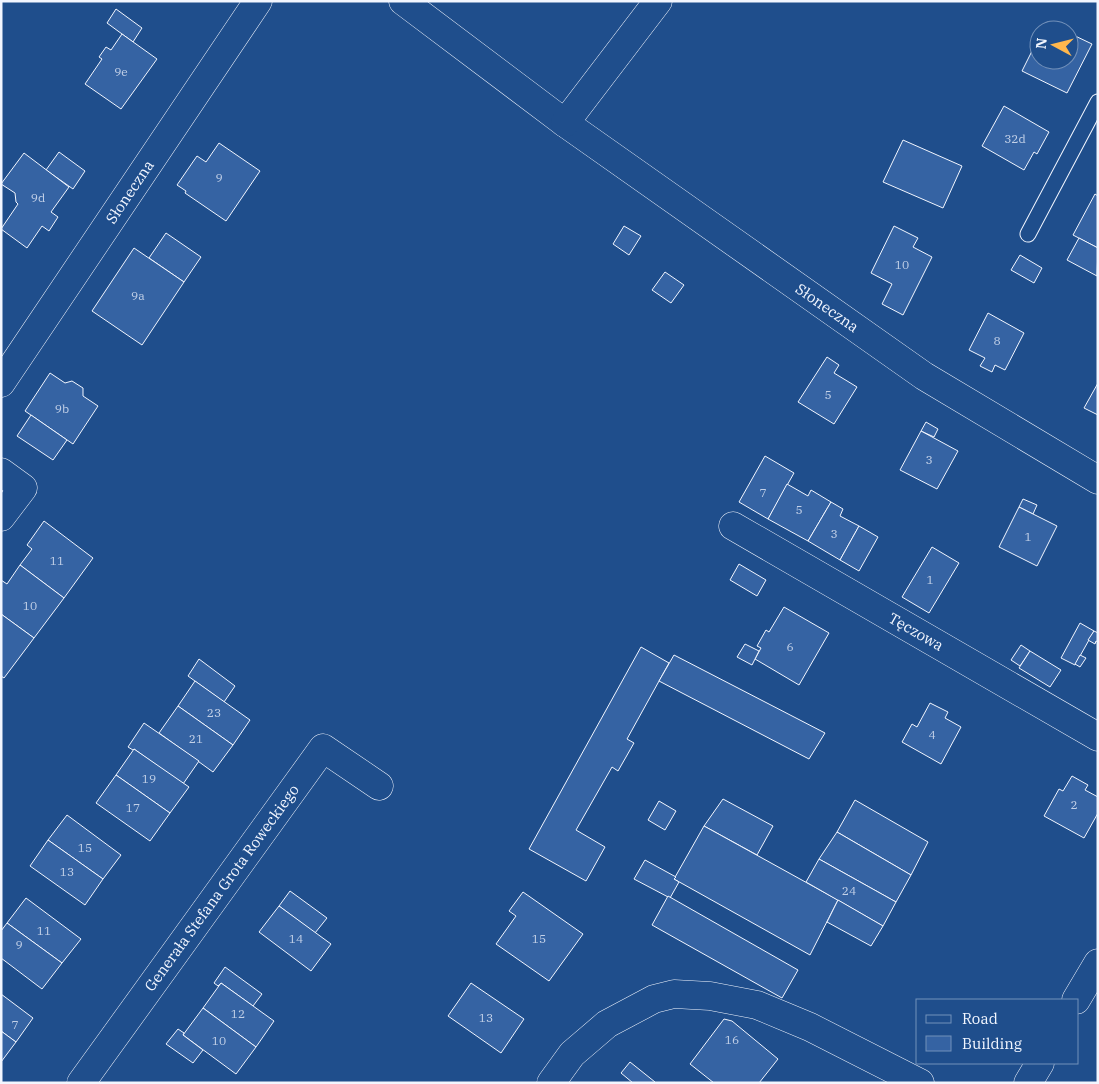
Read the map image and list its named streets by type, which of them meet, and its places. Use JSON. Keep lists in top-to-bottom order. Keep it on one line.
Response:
{"streets":{"street":["Słoneczna","Tęczowa","Generała Stefana Grota Roweckiego"]},"house_numbers":["9e","32d","9","9d","10","9a","8","5","9b","3","7","5","3","1","11","1","10","6","23","4","21","19","2","17","15","13","24","11","14","15","9","12","13","7","16","10"],"legend":["Road","Building"],"north":"left"}
